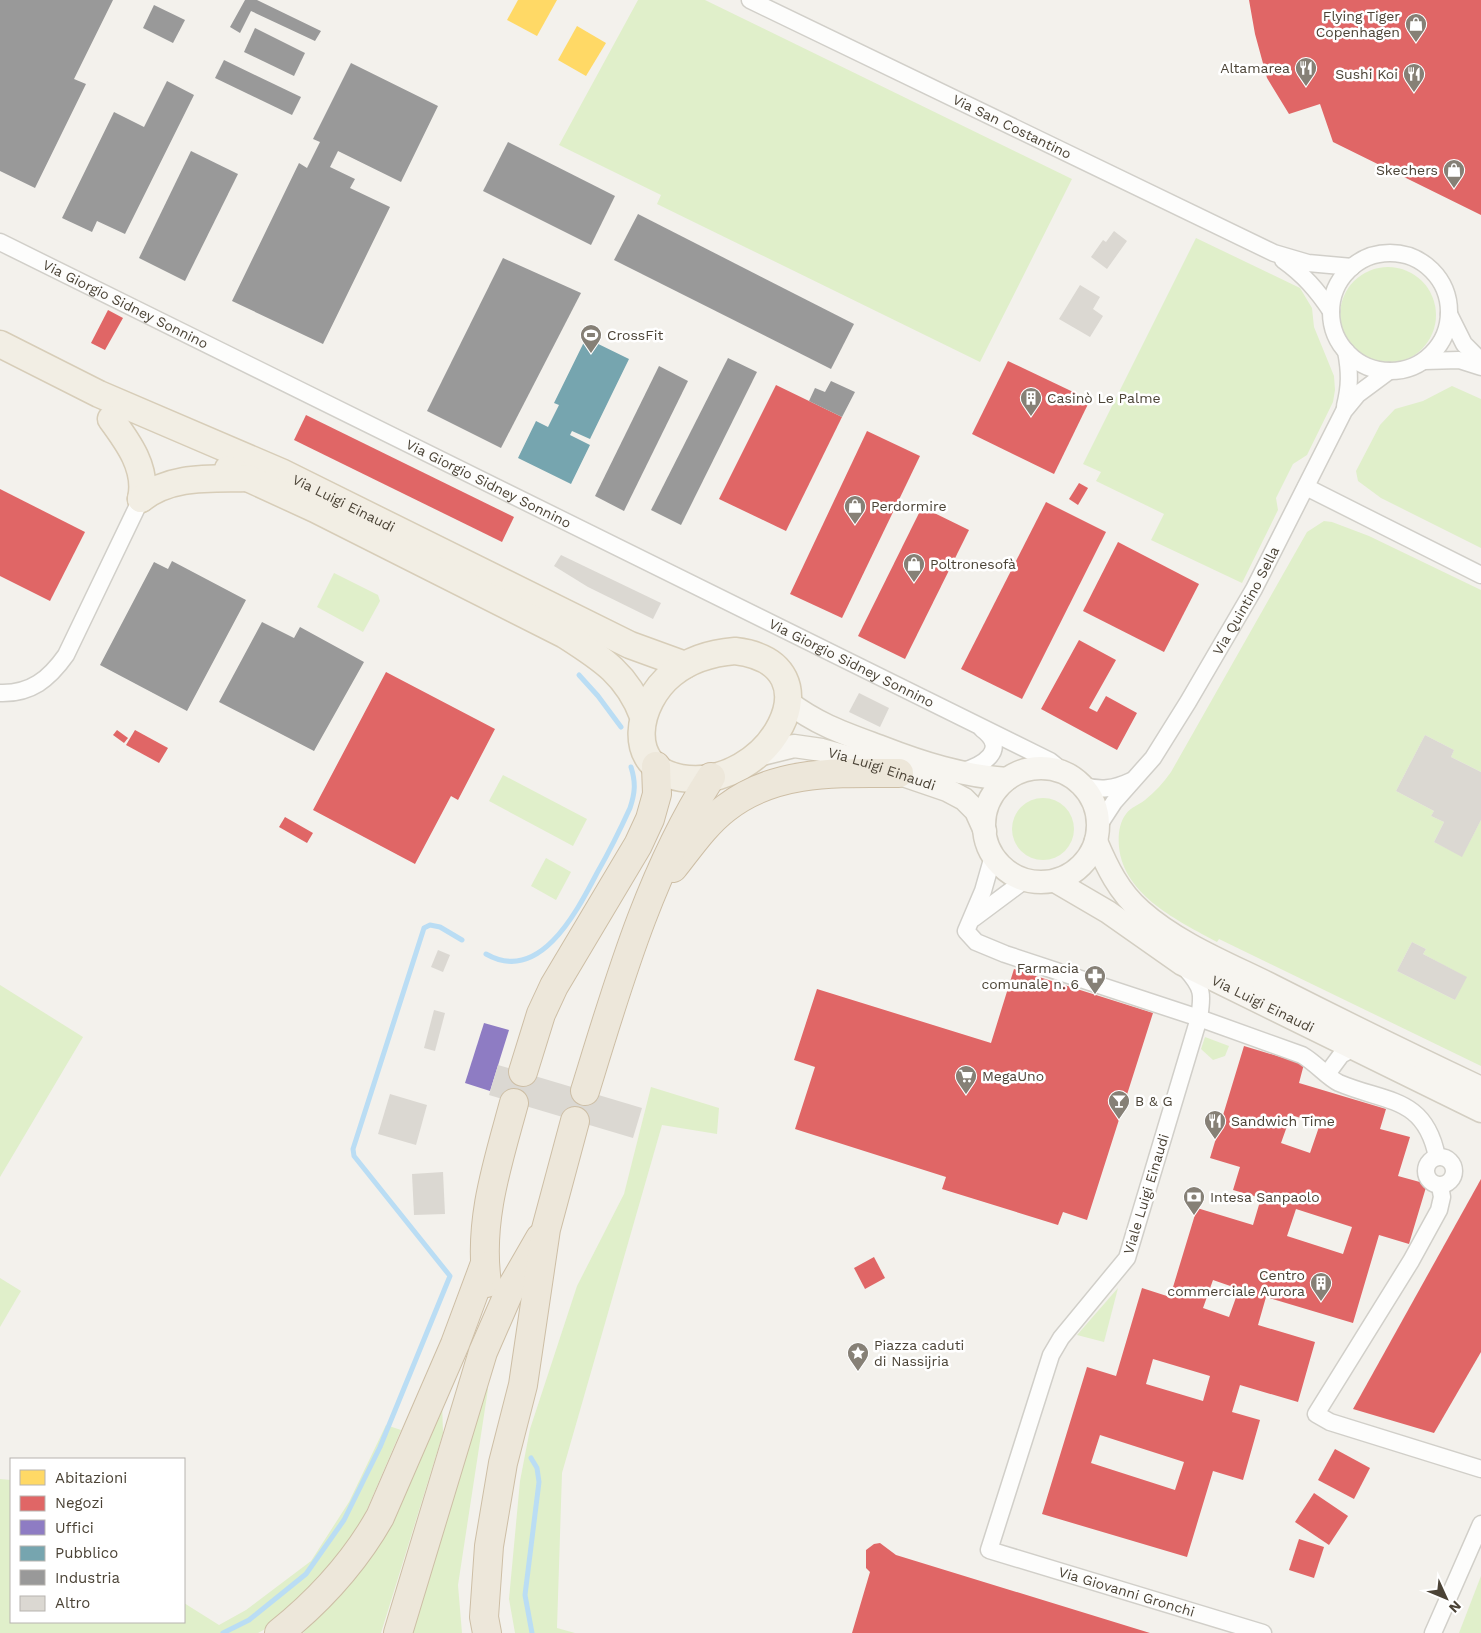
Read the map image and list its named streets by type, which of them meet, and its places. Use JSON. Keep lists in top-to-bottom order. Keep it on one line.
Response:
{"streets":{"main road":["Via Luigi Einaudi"],"street":["Via San Costantino","Via Giorgio Sidney Sonnino","Via Quintino Sella","Viale Luigi Einaudi","Via Giovanni Gronchi"]},"crossings":[["Via San Costantino","Via Quintino Sella"],["Via Giorgio Sidney Sonnino","Via Luigi Einaudi"],["Via Giorgio Sidney Sonnino","Via Quintino Sella"],["Via Luigi Einaudi","Via Quintino Sella"],["Via Luigi Einaudi","Viale Luigi Einaudi"],["Viale Luigi Einaudi","Via Giovanni Gronchi"]],"places":{"shop":["Flying Tiger Copenhagen","Skechers","Perdormire","Poltronesofà"],"restaurant":["Altamarea","Sushi Koi","Sandwich Time"],"sports":["CrossFit"],"building":["Casinò Le Palme","Centro commerciale Aurora"],"pharmacy":["Farmacia comunale n. 6"],"supermarket":["MegaUno"],"bar":["B & G"],"bank":["Intesa Sanpaolo"],"place":["Piazza caduti di Nassijria"]},"legend":["Abitazioni","Negozi","Uffici","Pubblico","Industria","Altro"],"north":"bottom right"}
